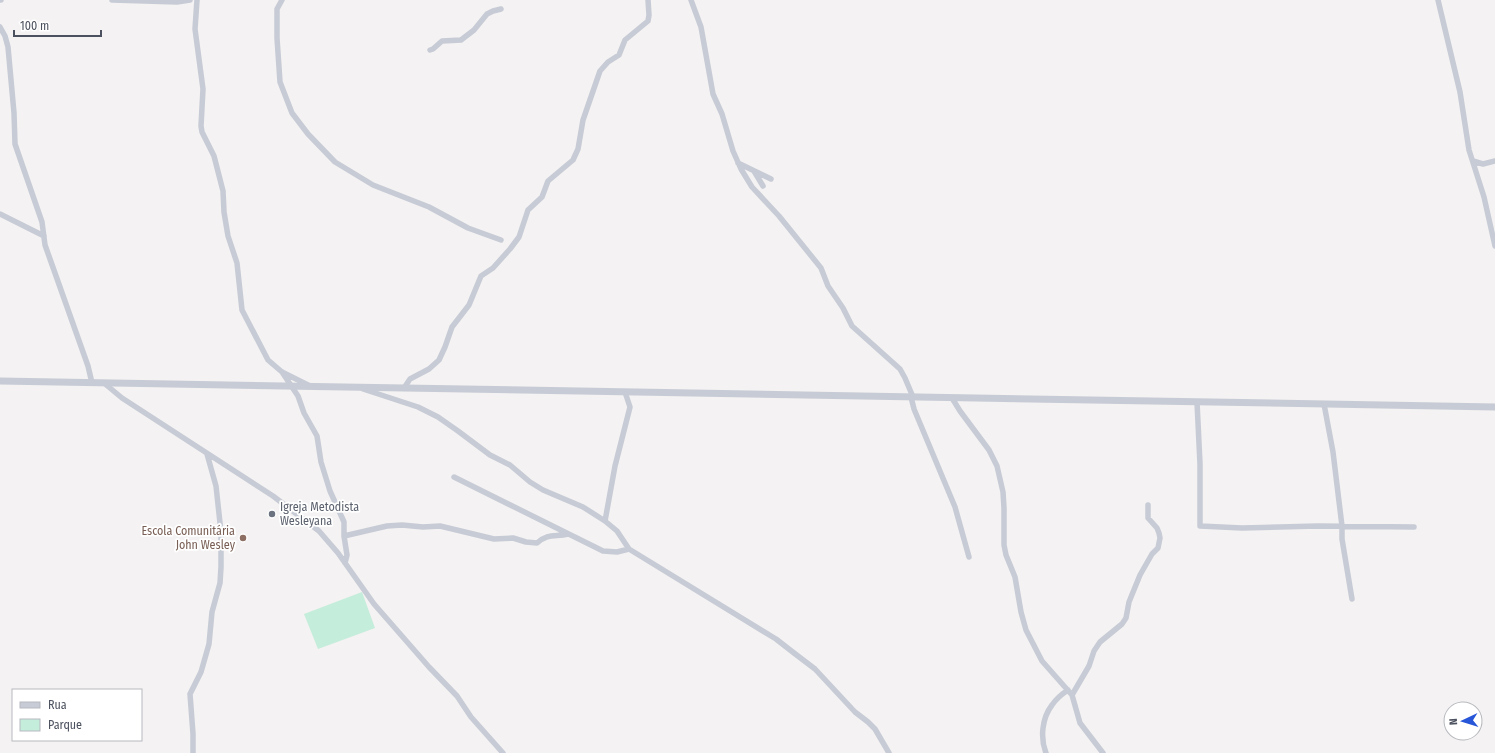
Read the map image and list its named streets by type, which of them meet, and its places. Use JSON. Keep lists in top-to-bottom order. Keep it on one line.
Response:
{"places":["Igreja Metodista Wesleyana","Escola Comunitária John Wesley"],"legend":["Rua","Parque"],"scale_bar":"100 m","north":"left"}
